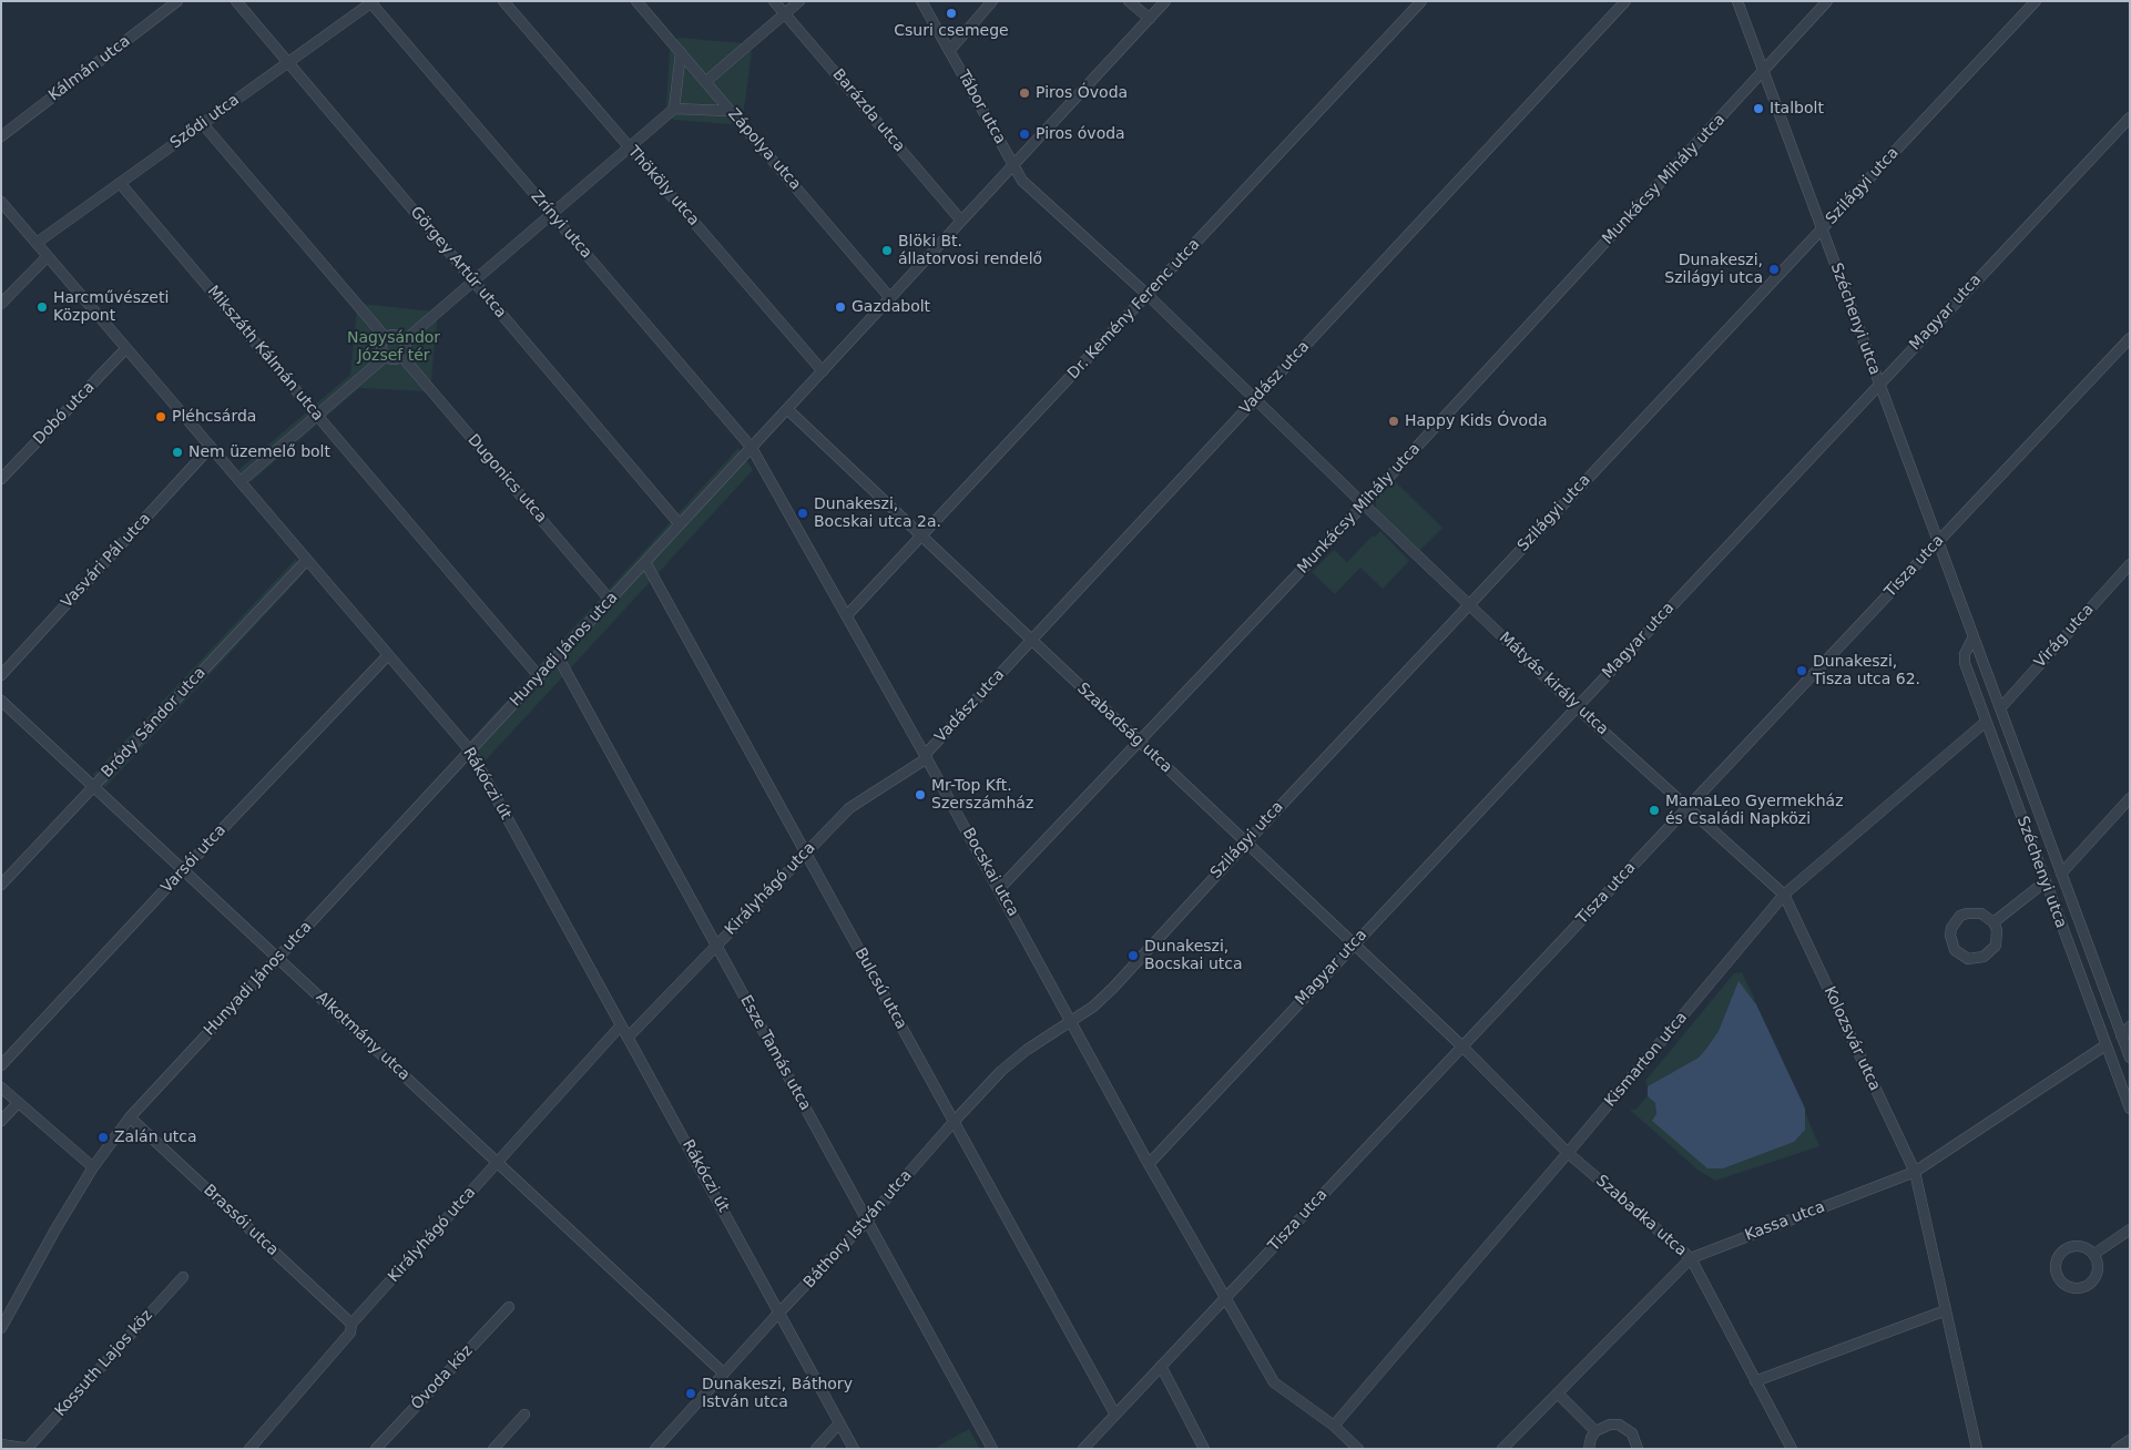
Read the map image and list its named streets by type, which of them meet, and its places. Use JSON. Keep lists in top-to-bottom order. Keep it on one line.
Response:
{"streets":{"street":["Kálmán utca","Tábor utca","Barázda utca","Sződi utca","Zápolya utca","Munkácsy Mihály utca","Thököly utca","Szilágyi utca","Zrínyi utca","Görgey Artúr utca","Dr. Kemény Ferenc utca","Magyar utca","Széchenyi utca","Mikszáth Kálmán utca","Vadász utca","Dobó utca","Dugonics utca","Vasvári Pál utca","Tisza utca","Virág utca","Hunyadi János utca","Mátyás király utca","Bródy Sándor utca","Szabadság utca","Rákóczi út","Varsói utca","Bocskai utca","Királyhágó utca","Bulcsú utca","Alkotmány utca","Kolozsvár utca","Esze Tamás utca","Kismarton utca","Szabadka utca","Brassói utca","Kassa utca","Báthory István utca","Kossuth Lajos köz","Óvoda köz"]},"crossings":[["Tábor utca","Hunyadi János utca"],["Barázda utca","Hunyadi János utca"],["Sződi utca","Zrínyi utca"],["Sződi utca","Görgey Artúr utca"],["Sződi utca","Mikszáth Kálmán utca"],["Sződi utca","Rákóczi út"],["Zápolya utca","Hunyadi János utca"],["Munkácsy Mihály utca","Széchenyi utca"],["Munkácsy Mihály utca","Mátyás király utca"],["Munkácsy Mihály utca","Szabadság utca"],["Munkácsy Mihály utca","Bocskai utca"],["Thököly utca","Hunyadi János utca"],["Szilágyi utca","Széchenyi utca"],["Szilágyi utca","Mátyás király utca"],["Szilágyi utca","Szabadság utca"],["Szilágyi utca","Bocskai utca"],["Szilágyi utca","Báthory István utca"],["Zrínyi utca","Hunyadi János utca"],["Zrínyi utca","Bocskai utca"],["Görgey Artúr utca","Hunyadi János utca"],["Dr. Kemény Ferenc utca","Szabadság utca"],["Dr. Kemény Ferenc utca","Bocskai utca"],["Magyar utca","Széchenyi utca"],["Magyar utca","Mátyás király utca"],["Magyar utca","Szabadság utca"],["Magyar utca","Bocskai utca"],["Széchenyi utca","Tisza utca"],["Széchenyi utca","Virág utca"],["Széchenyi utca","Kismarton utca"],["Széchenyi utca","Kassa utca"],["Mikszáth Kálmán utca","Hunyadi János utca"],["Vadász utca","Mátyás király utca"],["Vadász utca","Szabadság utca"],["Vadász utca","Bocskai utca"],["Vadász utca","Királyhágó utca"],["Dobó utca","Rákóczi út"],["Dugonics utca","Hunyadi János utca"],["Vasvári Pál utca","Rákóczi út"],["Tisza utca","Mátyás király utca"],["Tisza utca","Szabadság utca"],["Tisza utca","Bocskai utca"],["Tisza utca","Bulcsú utca"],["Tisza utca","Kolozsvár utca"],["Tisza utca","Szabadka utca"],["Hunyadi János utca","Szabadság utca"],["Hunyadi János utca","Rákóczi út"],["Hunyadi János utca","Bocskai utca"],["Hunyadi János utca","Bulcsú utca"],["Hunyadi János utca","Alkotmány utca"],["Hunyadi János utca","Esze Tamás utca"],["Hunyadi János utca","Brassói utca"],["Mátyás király utca","Kolozsvár utca"],["Bródy Sándor utca","Rákóczi út"],["Bródy Sándor utca","Alkotmány utca"],["Szabadság utca","Szabadka utca"],["Rákóczi út","Varsói utca"],["Rákóczi út","Királyhágó utca"],["Rákóczi út","Báthory István utca"],["Varsói utca","Alkotmány utca"],["Bocskai utca","Királyhágó utca"],["Bocskai utca","Kismarton utca"],["Bocskai utca","Báthory István utca"],["Királyhágó utca","Bulcsú utca"],["Királyhágó utca","Alkotmány utca"],["Királyhágó utca","Esze Tamás utca"],["Királyhágó utca","Brassói utca"],["Bulcsú utca","Báthory István utca"],["Alkotmány utca","Báthory István utca"],["Kolozsvár utca","Kismarton utca"],["Kolozsvár utca","Kassa utca"],["Esze Tamás utca","Báthory István utca"],["Kismarton utca","Szabadka utca"],["Szabadka utca","Kassa utca"]],"parks":["Nagysándor József tér"],"places":["Csuri csemege","Piros Óvoda","Italbolt","Piros óvoda","Blöki Bt. állatorvosi rendelő","Dunakeszi, Szilágyi utca","Harcművészeti Központ","Gazdabolt","Pléhcsárda","Happy Kids Óvoda","Nem üzemelő bolt","Dunakeszi, Bocskai utca 2a.","Dunakeszi, Tisza utca 62.","Mr-Top Kft. Szerszámház","MamaLeo Gyermekház és Családi Napközi","Dunakeszi, Bocskai utca","Zalán utca","Dunakeszi, Báthory István utca"]}
